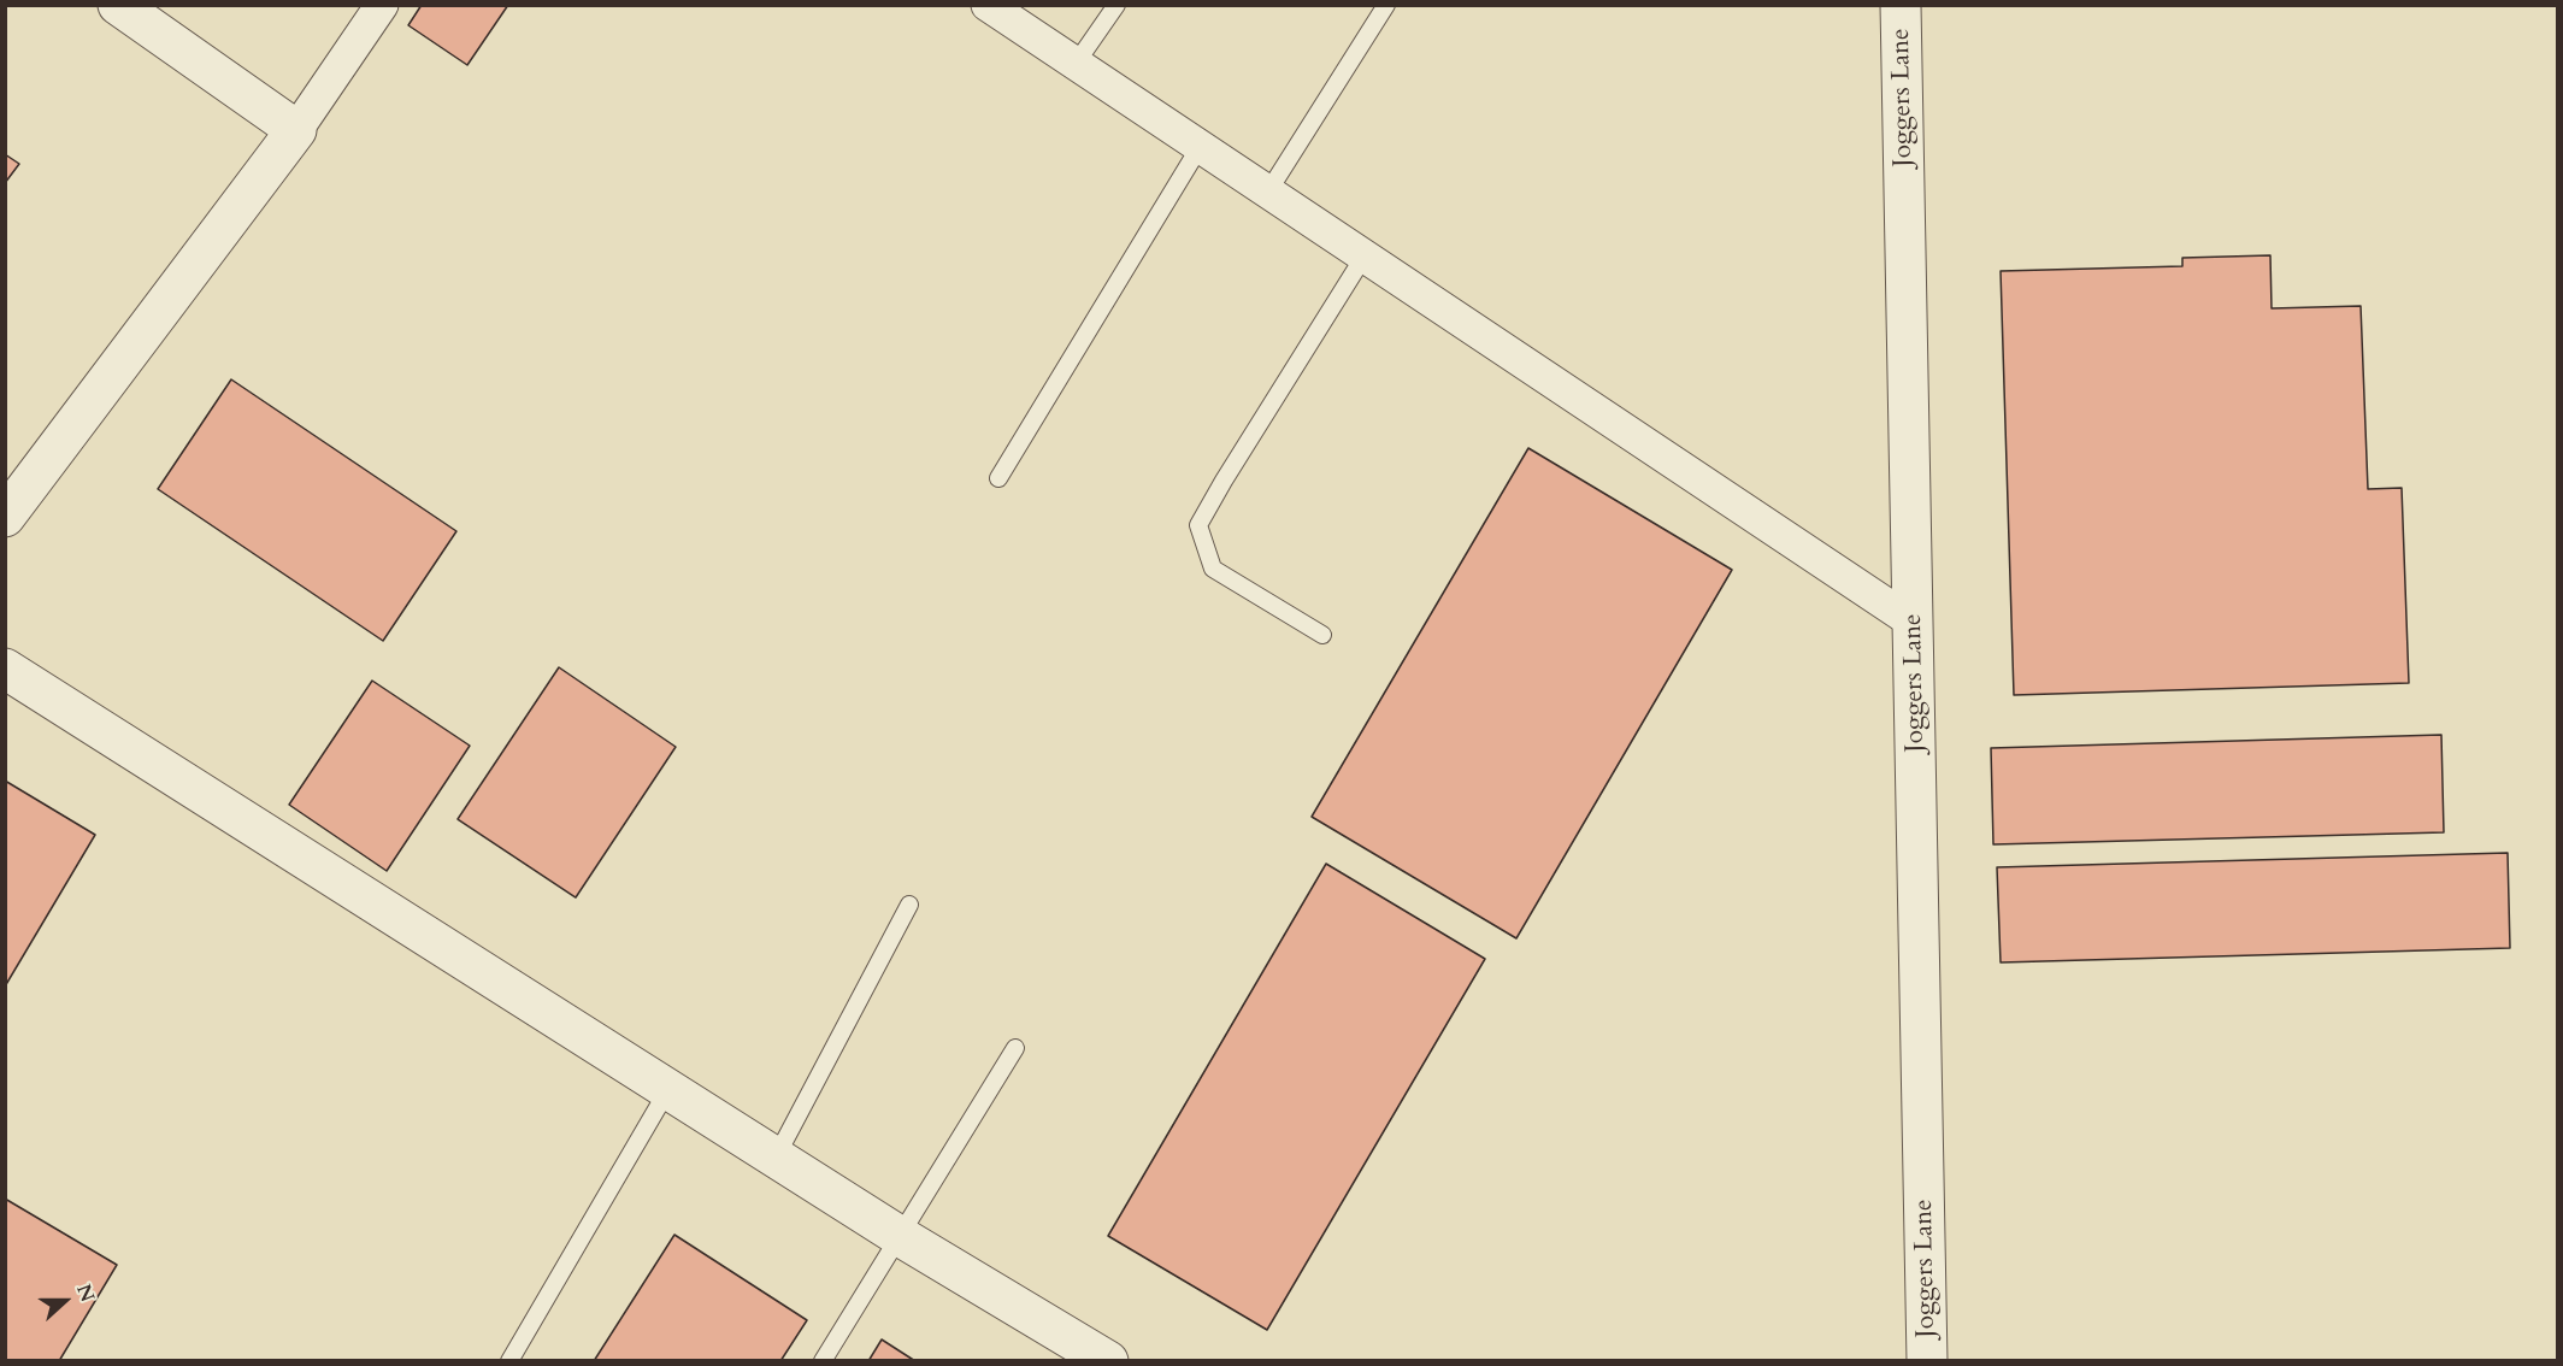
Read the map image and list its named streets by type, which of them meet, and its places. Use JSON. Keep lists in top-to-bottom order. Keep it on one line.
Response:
{"streets":{"street":["Joggers Lane"]},"north":"right"}
